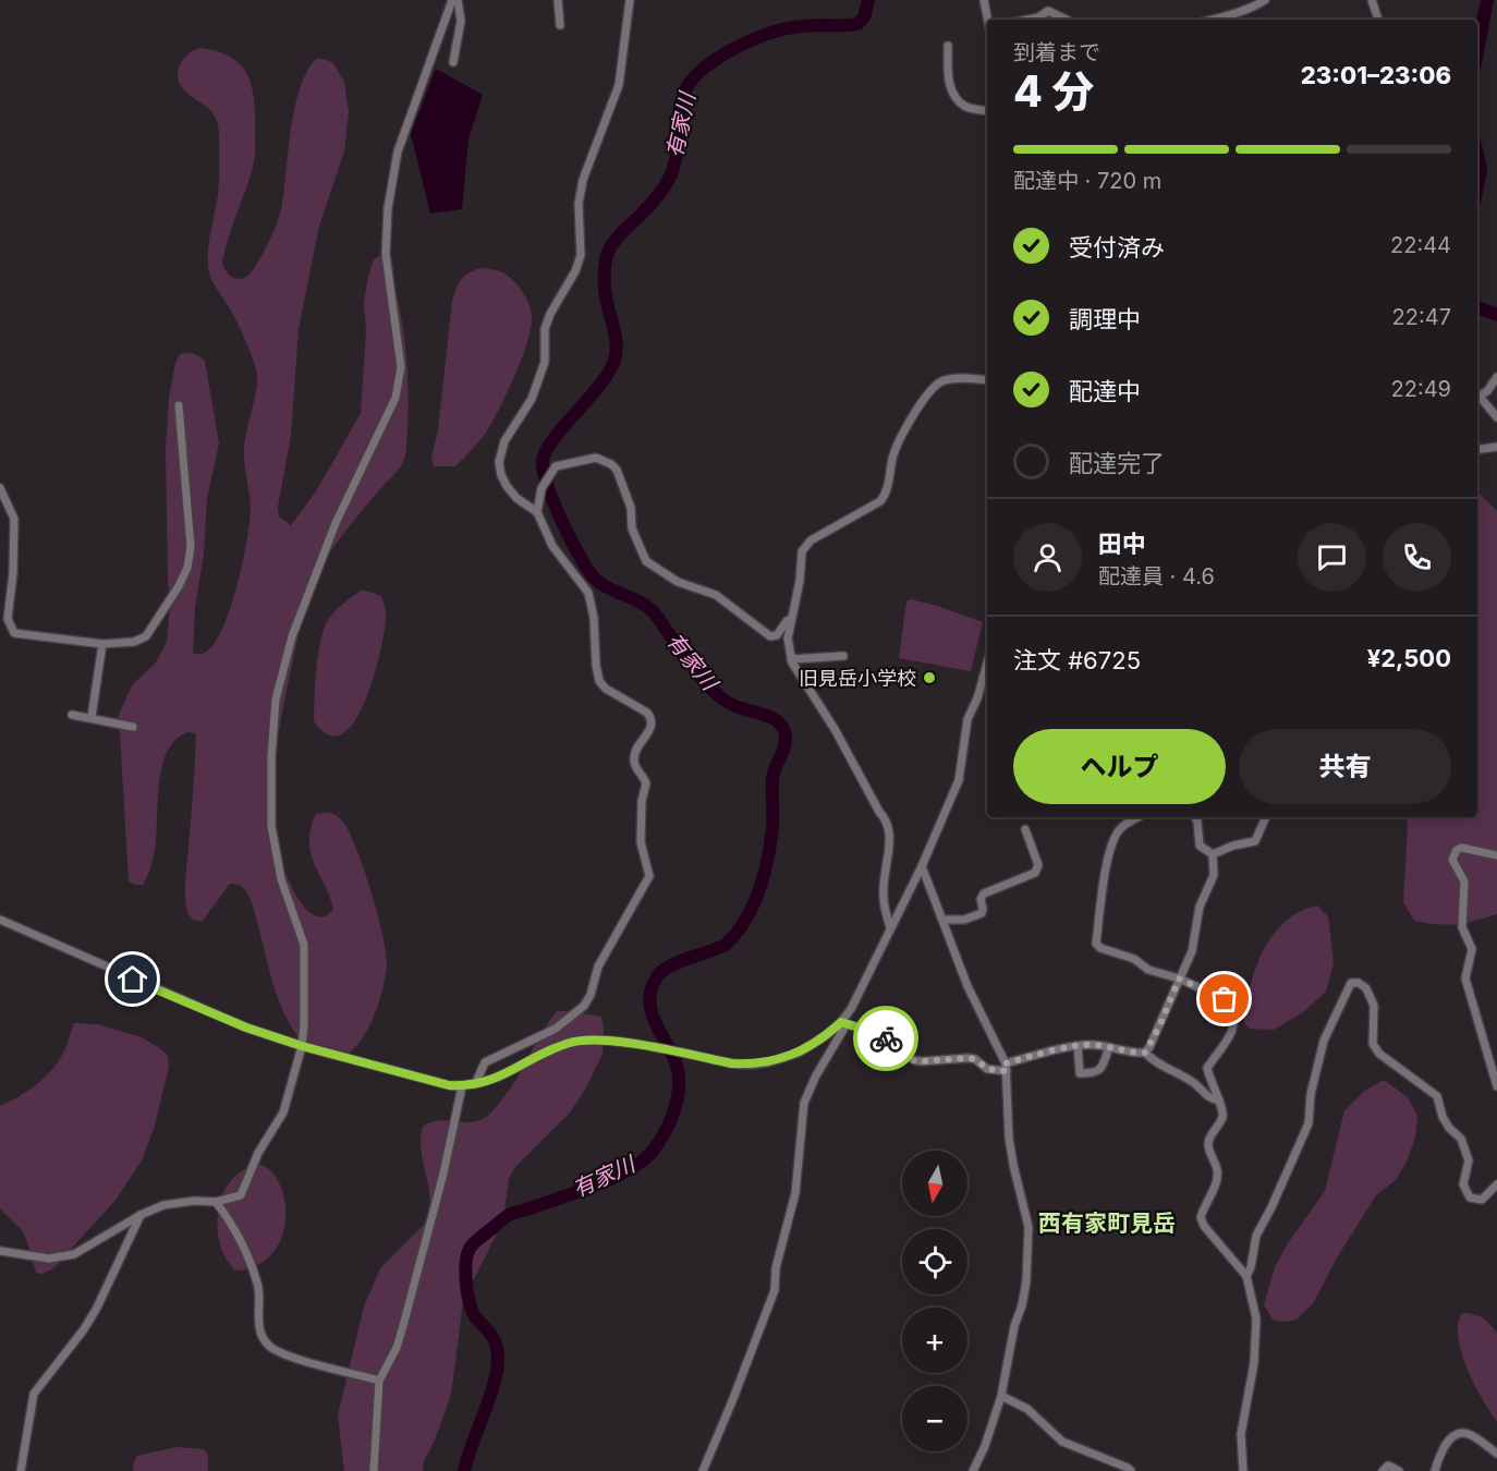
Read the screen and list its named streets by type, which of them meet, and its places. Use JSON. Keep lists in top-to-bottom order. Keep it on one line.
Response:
{"districts":["西有家町見岳"],"water":["有家川"],"places":["旧見岳小学校"],"north":"bottom","page":{"heading":["4 分","到着まで","23:01–23:06"],"panel":["田中","配達員 · 4.6","注文 #6725","¥2,500"],"bar":"配達中 · 720 m","list":[["受付済み","22:44"],["調理中","22:47"],["配達中","22:49"],"配達完了"],"buttons":["ヘルプ","共有"],"map_buttons":["+","−"]}}
